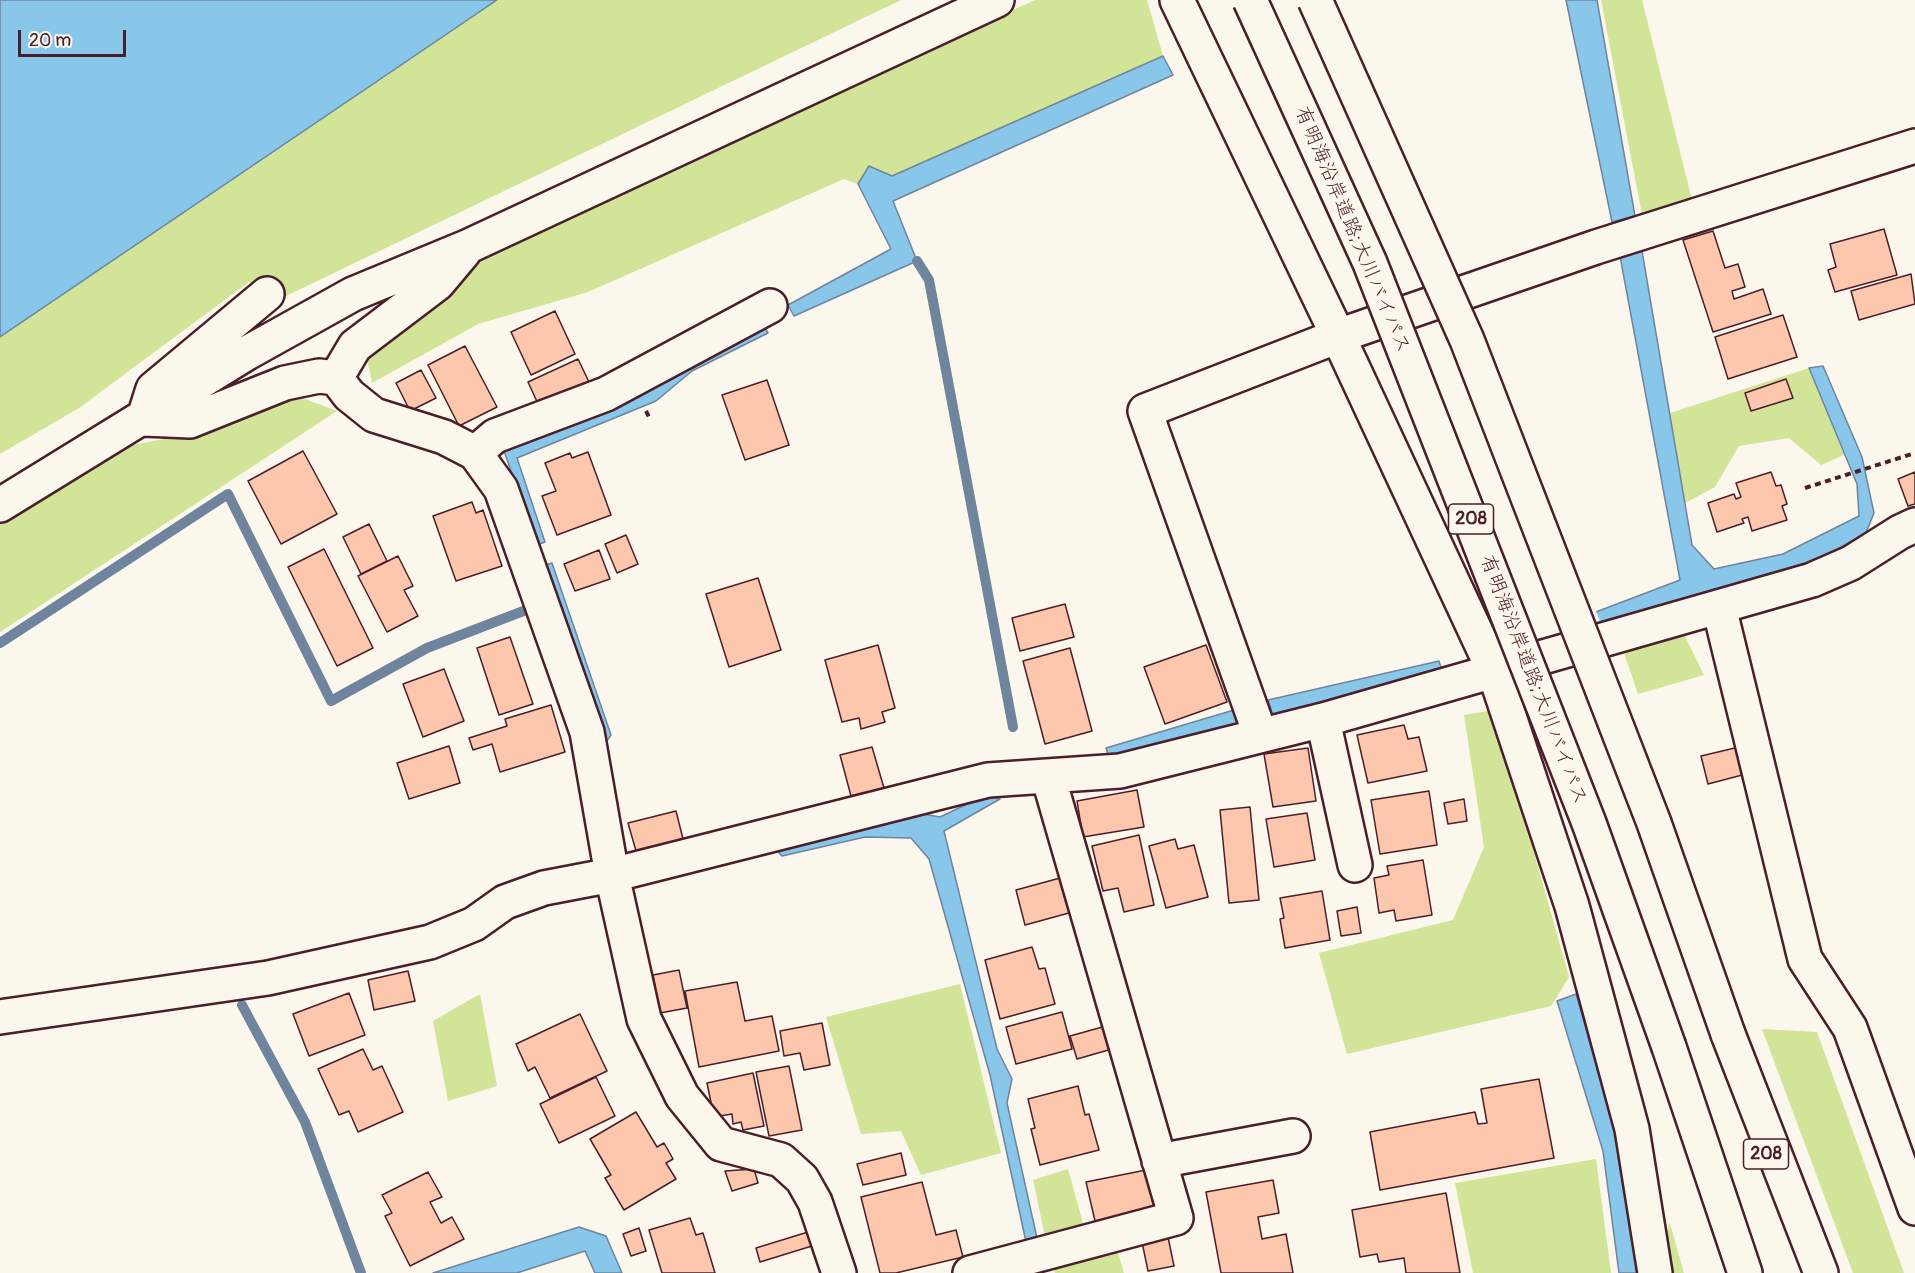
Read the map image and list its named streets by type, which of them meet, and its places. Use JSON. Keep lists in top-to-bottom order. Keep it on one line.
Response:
{"streets":{"main road":["有明海沿岸道路;大川バイパス","208"]},"scale_bar":"20 m"}
